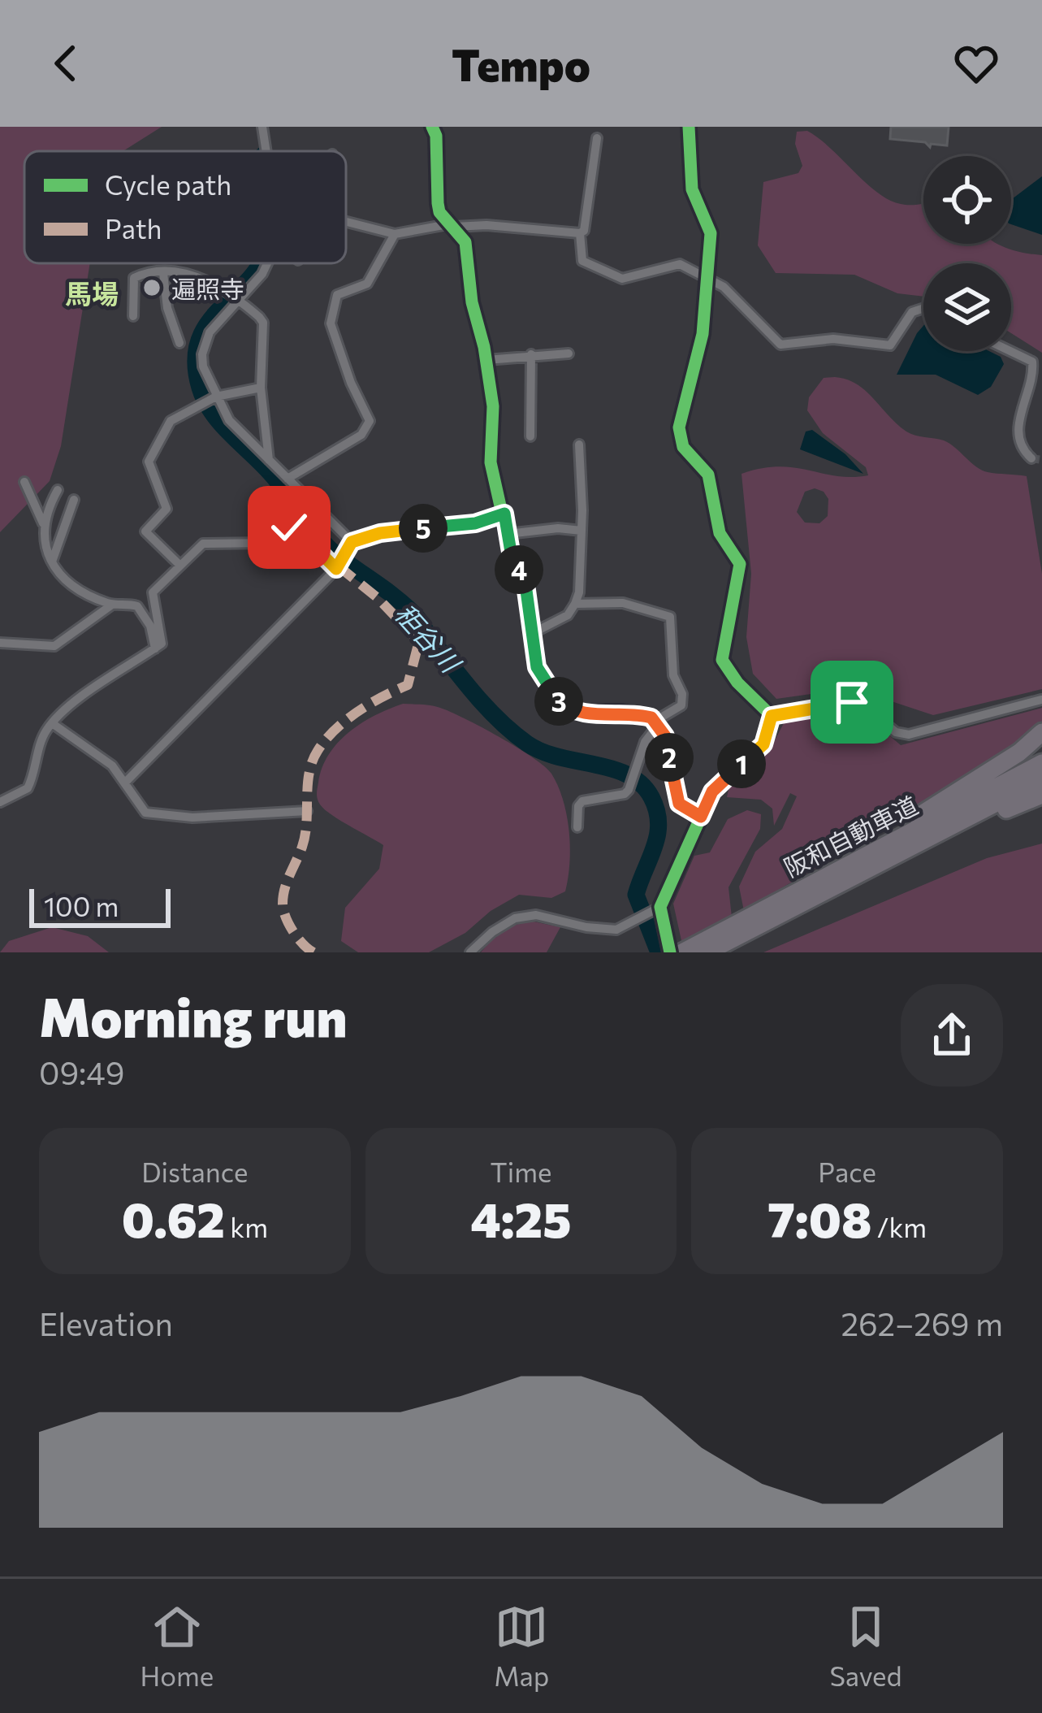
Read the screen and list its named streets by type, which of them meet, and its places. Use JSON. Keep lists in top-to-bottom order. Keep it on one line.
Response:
{"streets":{"highway":["阪和自動車道"]},"districts":["馬場"],"water":["秬谷川"],"places":["遍照寺"],"legend":["Cycle path","Path"],"scale_bar":"100 m","page":{"header":"Tempo","pins":["5","4","3","2","1"],"scale":"100 m","heading":["Morning run","09:49"],"stats":[["Distance","0.62 km"],["Time","4:25"],["Pace","7:08 /km"]],"chart":["Elevation","262–269 m"],"tabs":["Home","Map","Saved"]}}
